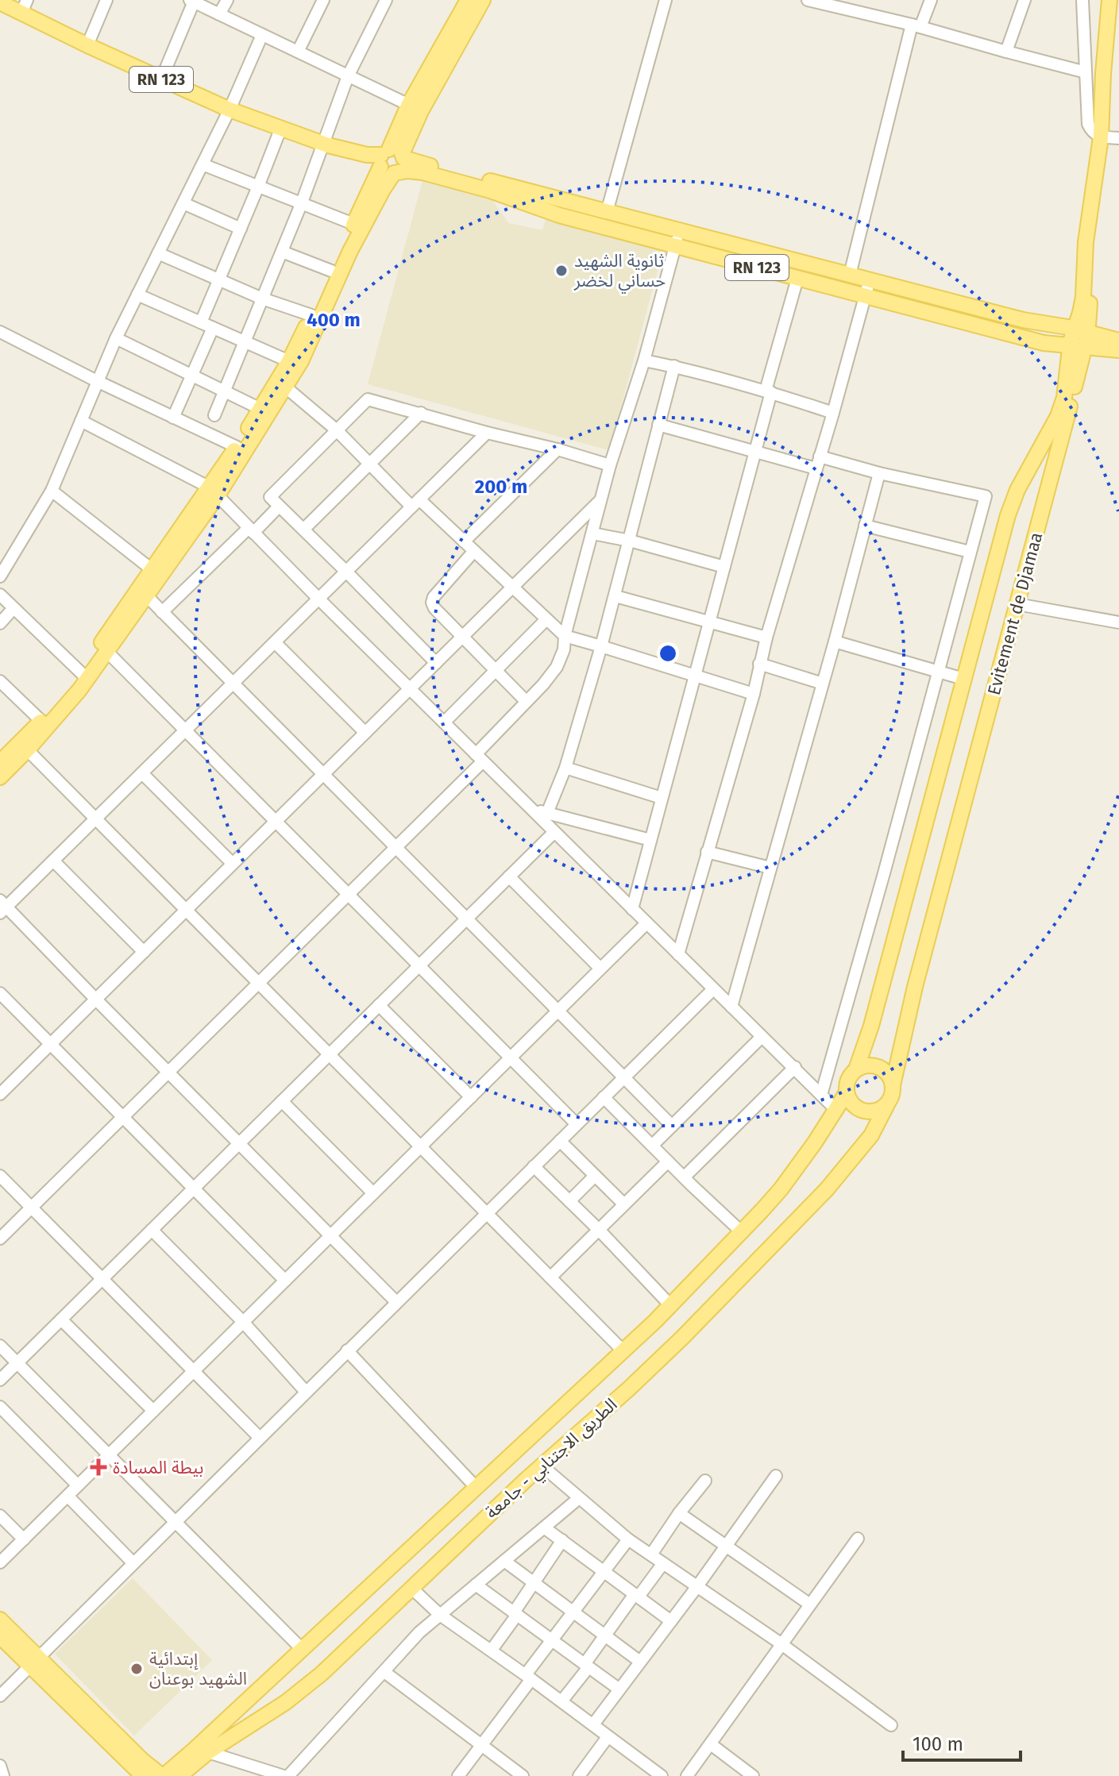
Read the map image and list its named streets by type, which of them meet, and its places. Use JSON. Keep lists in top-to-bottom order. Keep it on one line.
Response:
{"streets":{"main road":["RN 123","Evitement de Djamaa","الطريق الاجتنابي - جامعة"]},"crossings":[["RN 123","Evitement de Djamaa"],["Evitement de Djamaa","الطريق الاجتنابي - جامعة"]],"places":{"other":["ثانوية الشهيد حساني لخضر","إبتدائية الشهيد بوعنان"],"health":["بيطة المسادة"]},"scale_bar":"100 m","rings":["400 m","200 m"]}
